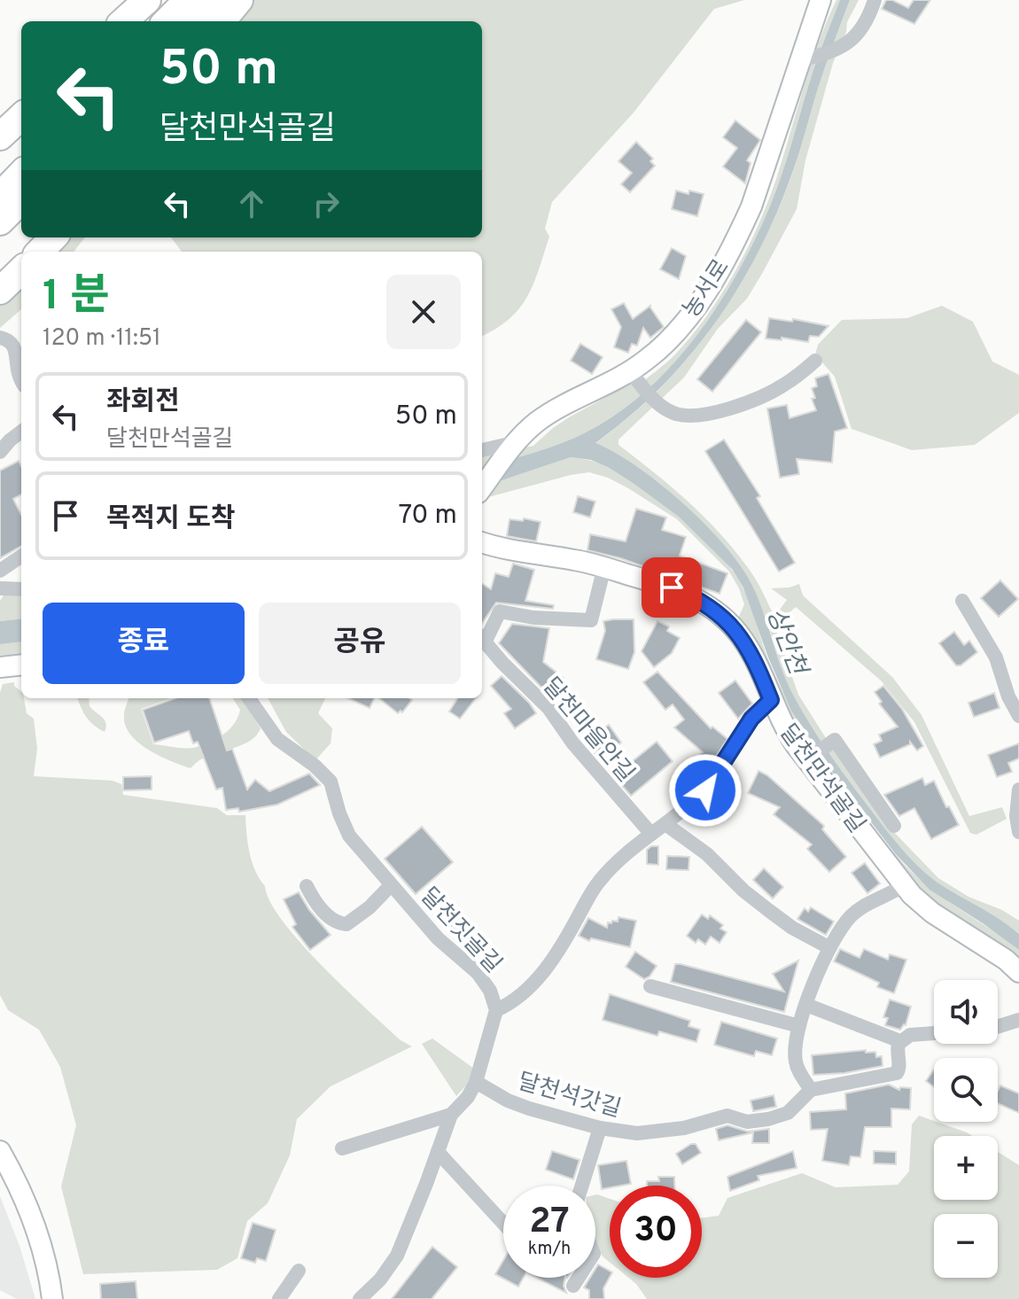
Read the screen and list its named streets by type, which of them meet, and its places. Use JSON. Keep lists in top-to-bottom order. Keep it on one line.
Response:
{"streets":{"street":["농서로","달천마을안길","달천만석골길","달천짓골길","달천석갓길"]},"crossings":[["달천짓골길","달천석갓길"]],"water":["상안천"],"page":{"turn":["50 m","달천만석골길"],"heading":["1 분","120 m · 11:51"],"list":[{"name":"좌회전","note":"달천만석골길","value":"50 m"},{"name":"목적지 도착","value":"70 m"}],"buttons":["종료","공유"],"map_buttons":["+","−"],"speed":"27 km/h","limit":"30"}}
